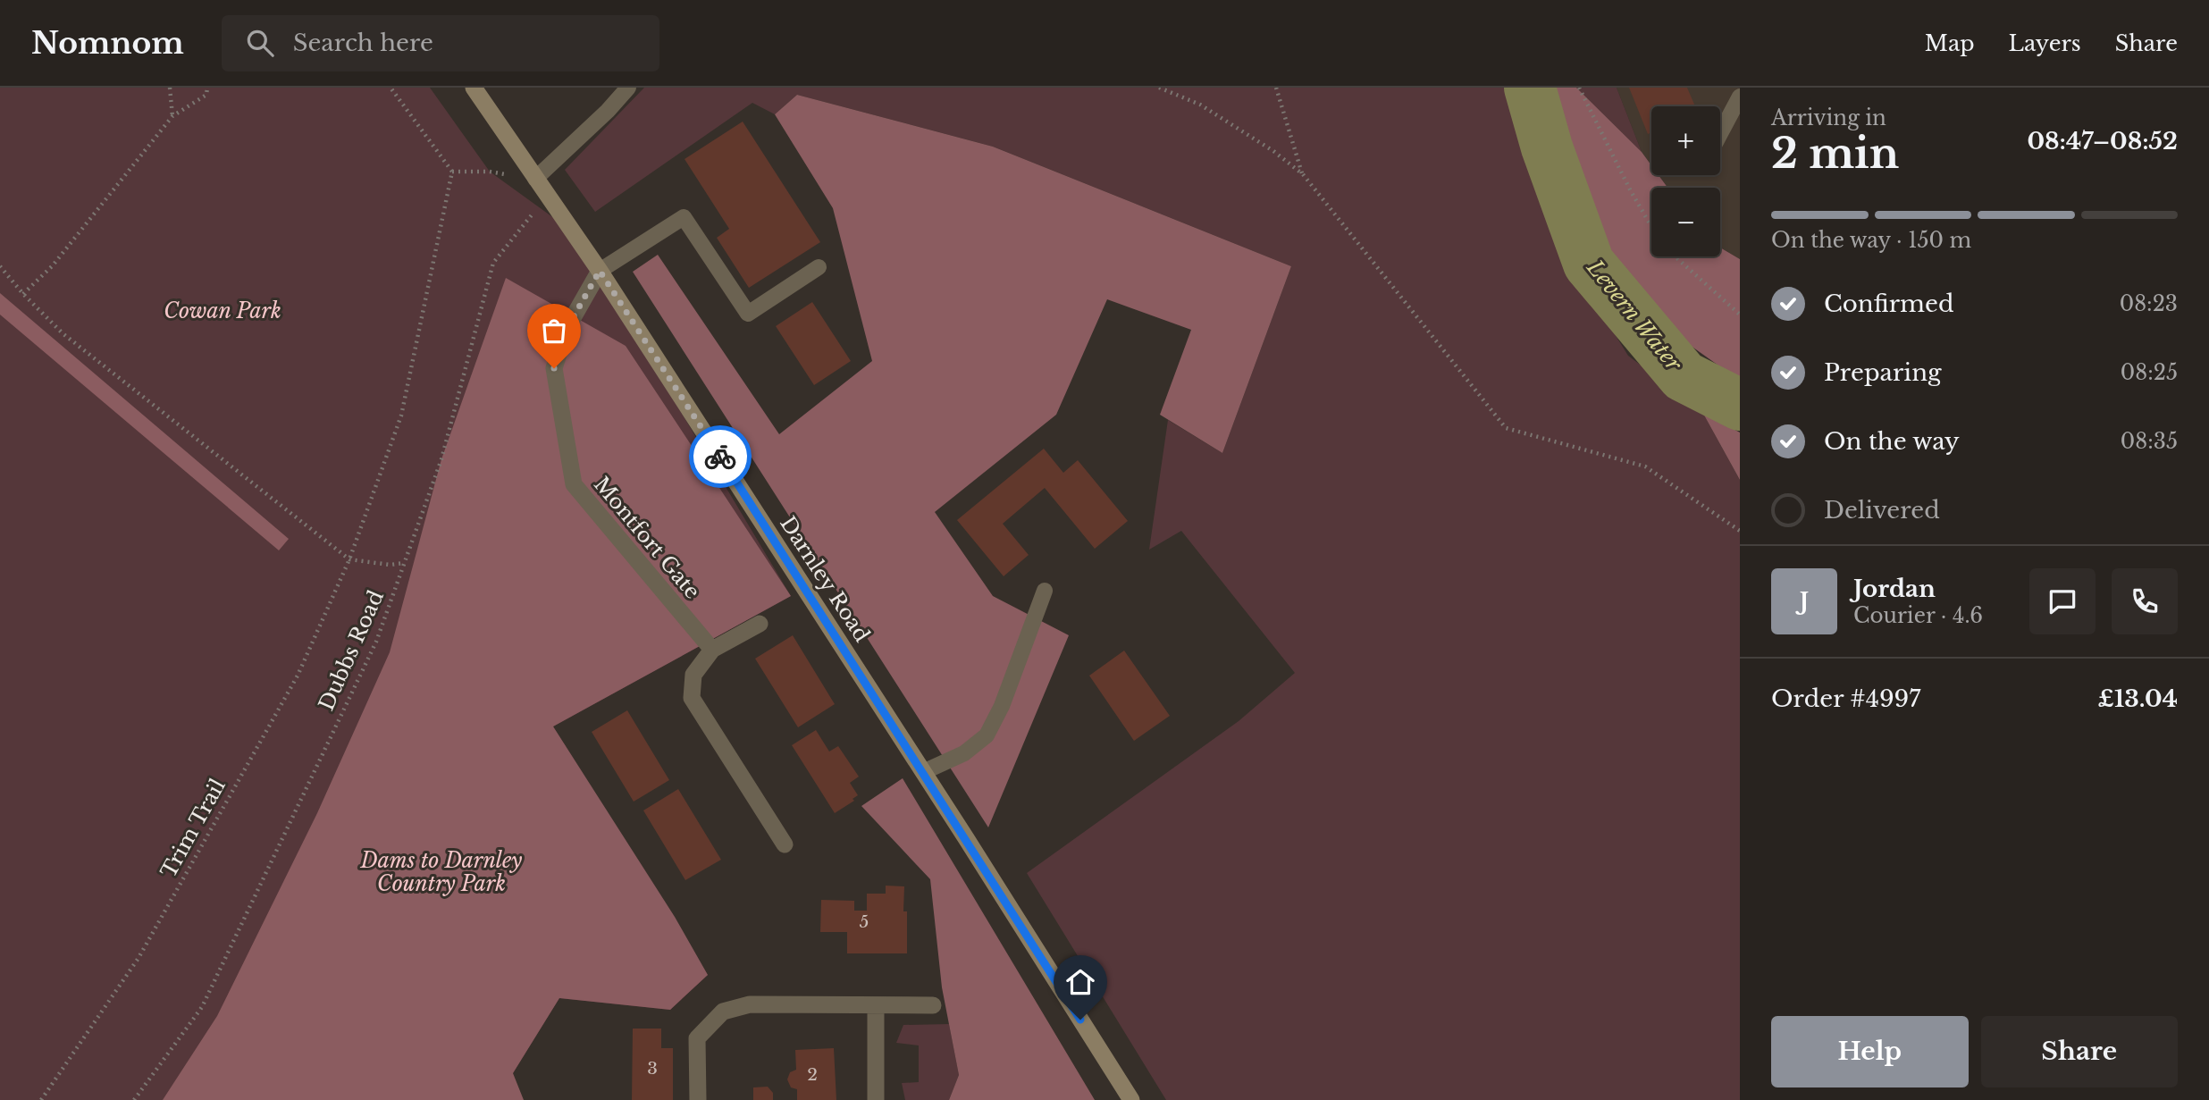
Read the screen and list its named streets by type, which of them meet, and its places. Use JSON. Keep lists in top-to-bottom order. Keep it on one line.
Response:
{"streets":{"main road":["Darnley Road"],"street":["Montfort Gate"],"path":["Dubbs Road","Trim Trail"]},"crossings":[["Montfort Gate","Darnley Road"],["Darnley Road","Dubbs Road"]],"water":["Levern Water"],"parks":["Cowan Park","Dams to Darnley Country Park"],"house_numbers":["5","3","2"],"page":{"header":"Nomnom","search":"Search here","nav":["Map","Layers","Share"],"heading":["2 min","Arriving in","08:47–08:52"],"panel":["Jordan","Courier · 4.6","Order #4997","£13.04"],"map_buttons":["+","−"],"bar":"On the way · 150 m","list":[["Confirmed","08:23"],["Preparing","08:25"],["On the way","08:35"],"Delivered"],"round":"J","buttons":["Help","Share"]}}
